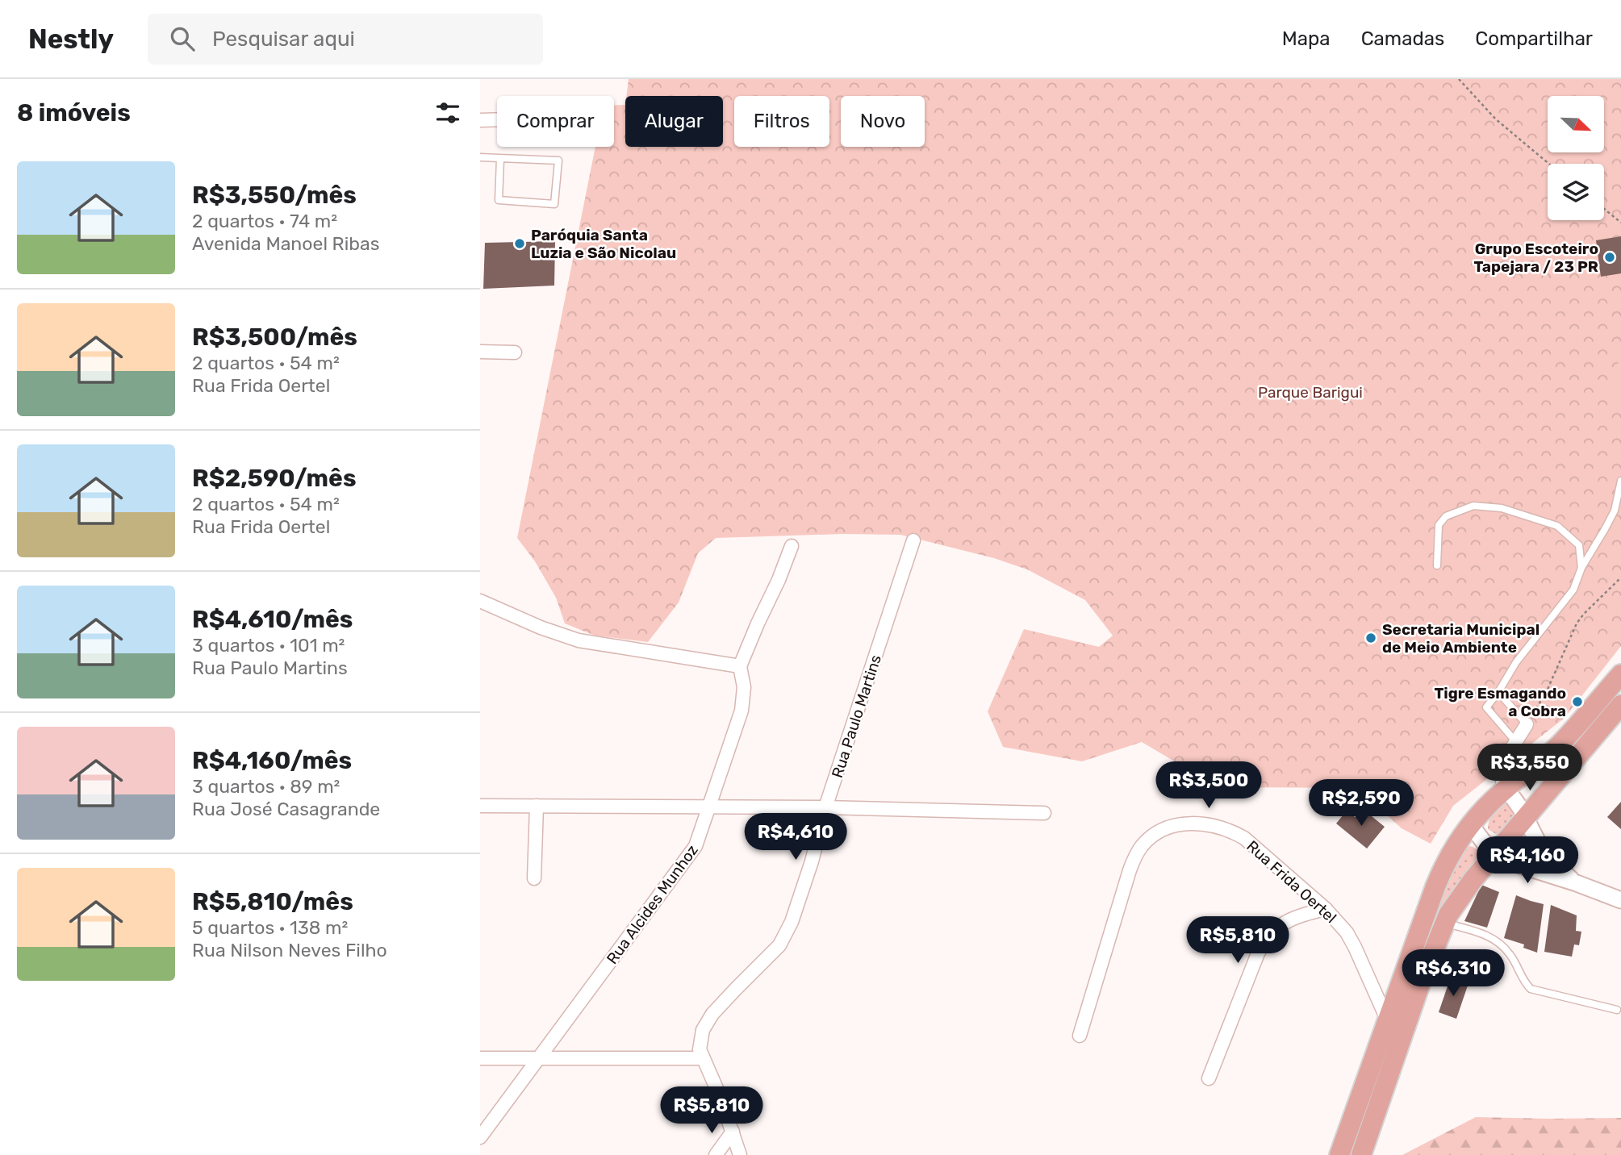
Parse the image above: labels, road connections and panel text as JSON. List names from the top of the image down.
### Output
{
  "streets": {
    "street": ["Rua Paulo Martins", "Rua Frida Oertel", "Rua Alcides Munhoz"]
  },
  "parks": ["Parque Barigui"],
  "places": [
    "Paróquia Santa Luzia e São Nicolau",
    "Grupo Escoteiro Tapejara / 23 PR",
    "Secretaria Municipal de Meio Ambiente",
    "Tigre Esmagando a Cobra"
  ],
  "north": "bottom right",
  "page": {
    "header": "Nestly",
    "search": "Pesquisar aqui",
    "nav": ["Mapa", "Camadas", "Compartilhar"],
    "heading": "8 imóveis",
    "chip": [
      "Comprar",
      "Alugar",
      "Filtros",
      "Novo"
    ],
    "list": [
      {
        "name": "R$3,550/mês",
        "note": "2 quartos · 74 m² · Avenida Manoel Ribas"
      },
      {
        "name": "R$3,500/mês",
        "note": "2 quartos · 54 m² · Rua Frida Oertel"
      },
      {
        "name": "R$2,590/mês",
        "note": "2 quartos · 54 m² · Rua Frida Oertel"
      },
      {
        "name": "R$4,610/mês",
        "note": "3 quartos · 101 m² · Rua Paulo Martins"
      },
      {
        "name": "R$4,160/mês",
        "note": "3 quartos · 89 m² · Rua José Casagrande"
      },
      {
        "name": "R$5,810/mês",
        "note": "5 quartos · 138 m² · Rua Nilson Neves Filho"
      }
    ],
    "price": [
      "R$3,550",
      "R$3,500",
      "R$2,590",
      "R$4,610",
      "R$4,160",
      "R$5,810",
      "R$6,310",
      "R$5,810"
    ]
  }
}
